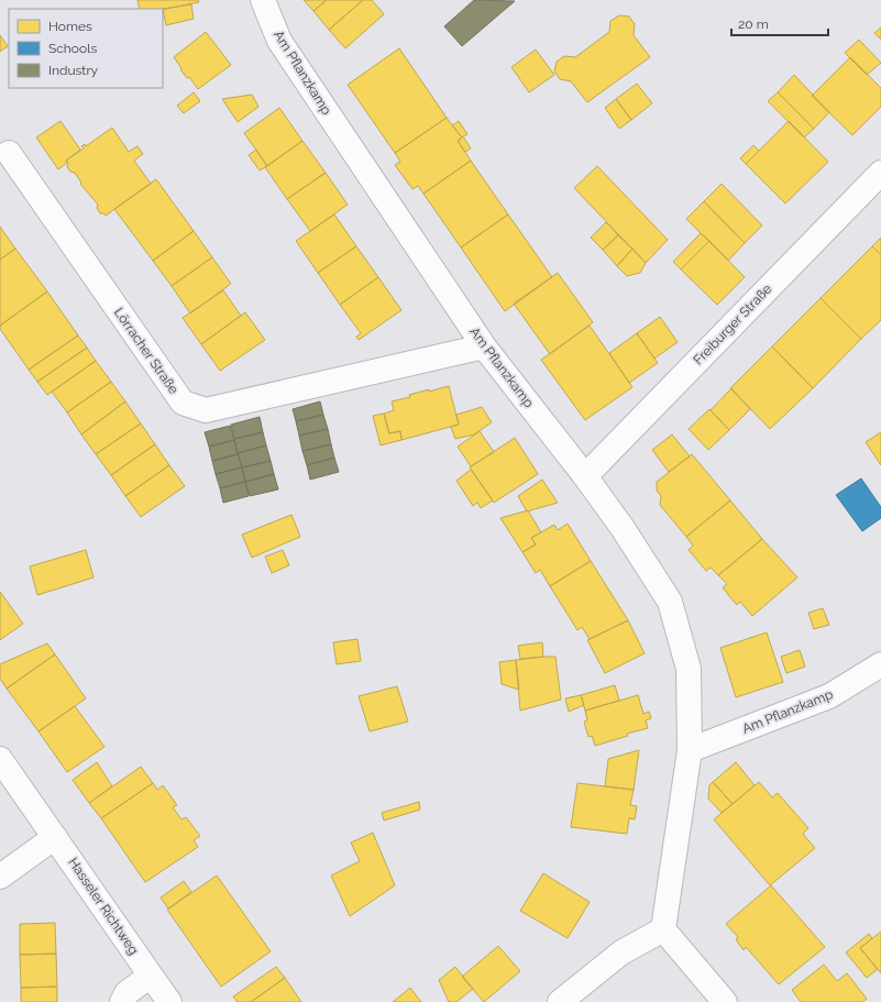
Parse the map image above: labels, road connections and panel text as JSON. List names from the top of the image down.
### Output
{
  "streets": {
    "street": [
      "Am Pflanzkamp",
      "Freiburger Straße",
      "Lörracher Straße",
      "Hasseler Richtweg"
    ]
  },
  "crossings": [
    ["Am Pflanzkamp", "Freiburger Straße"],
    ["Am Pflanzkamp", "Lörracher Straße"]
  ],
  "legend": ["Homes", "Schools", "Industry"],
  "scale_bar": "20 m"
}
